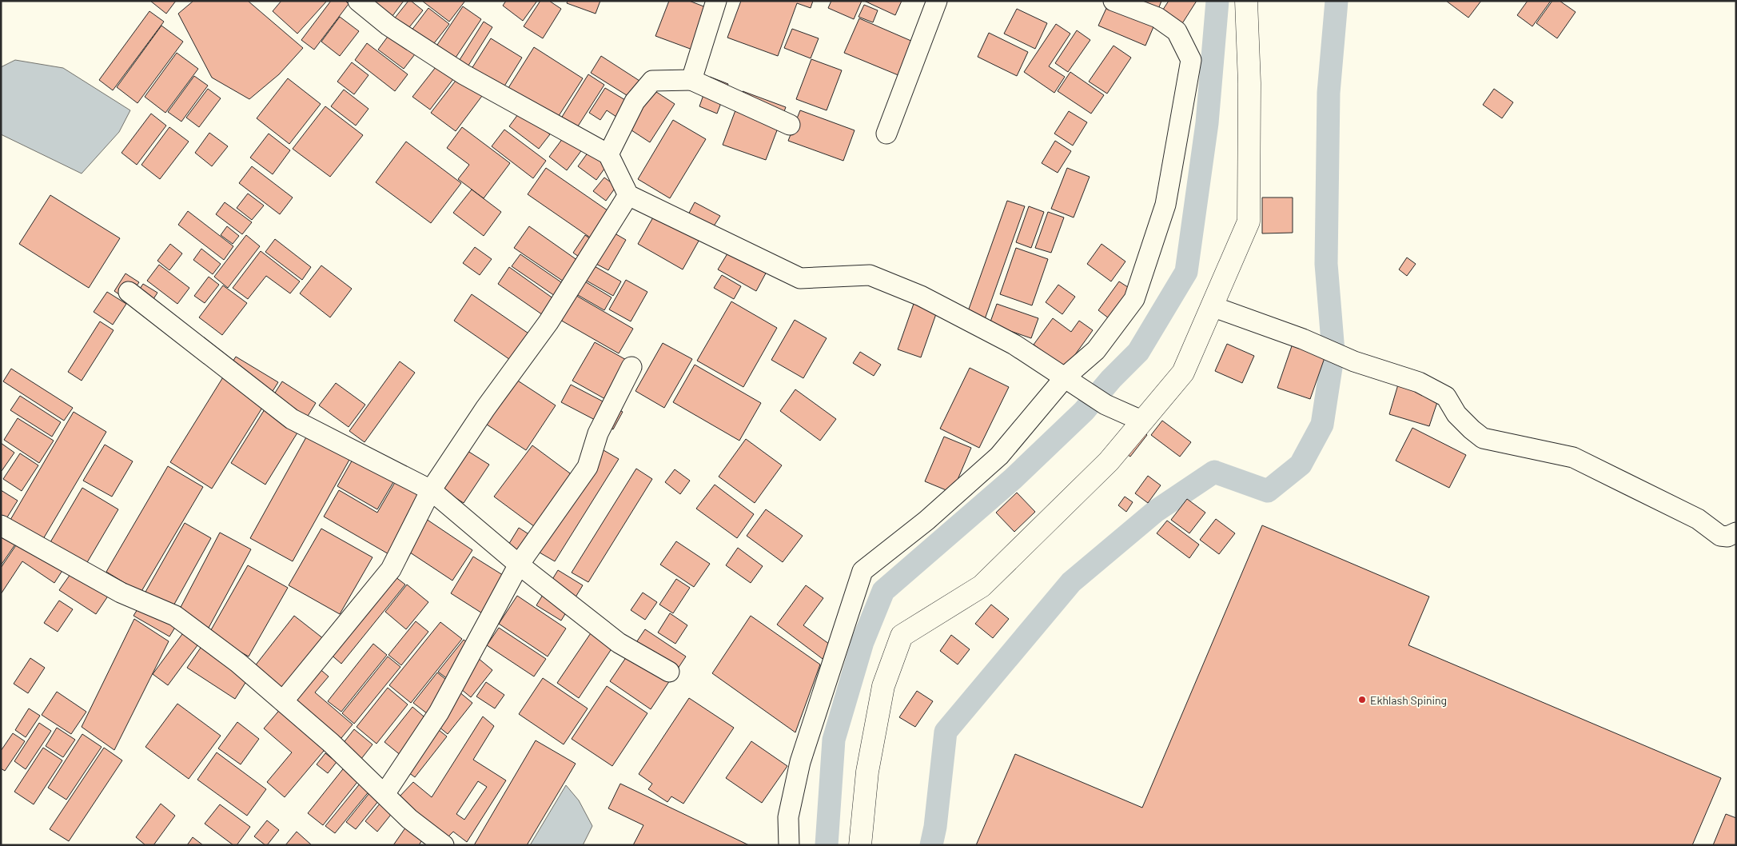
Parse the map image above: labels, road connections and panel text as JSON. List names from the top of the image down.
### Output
{
  "places": ["Ekhlash Spining"]
}
